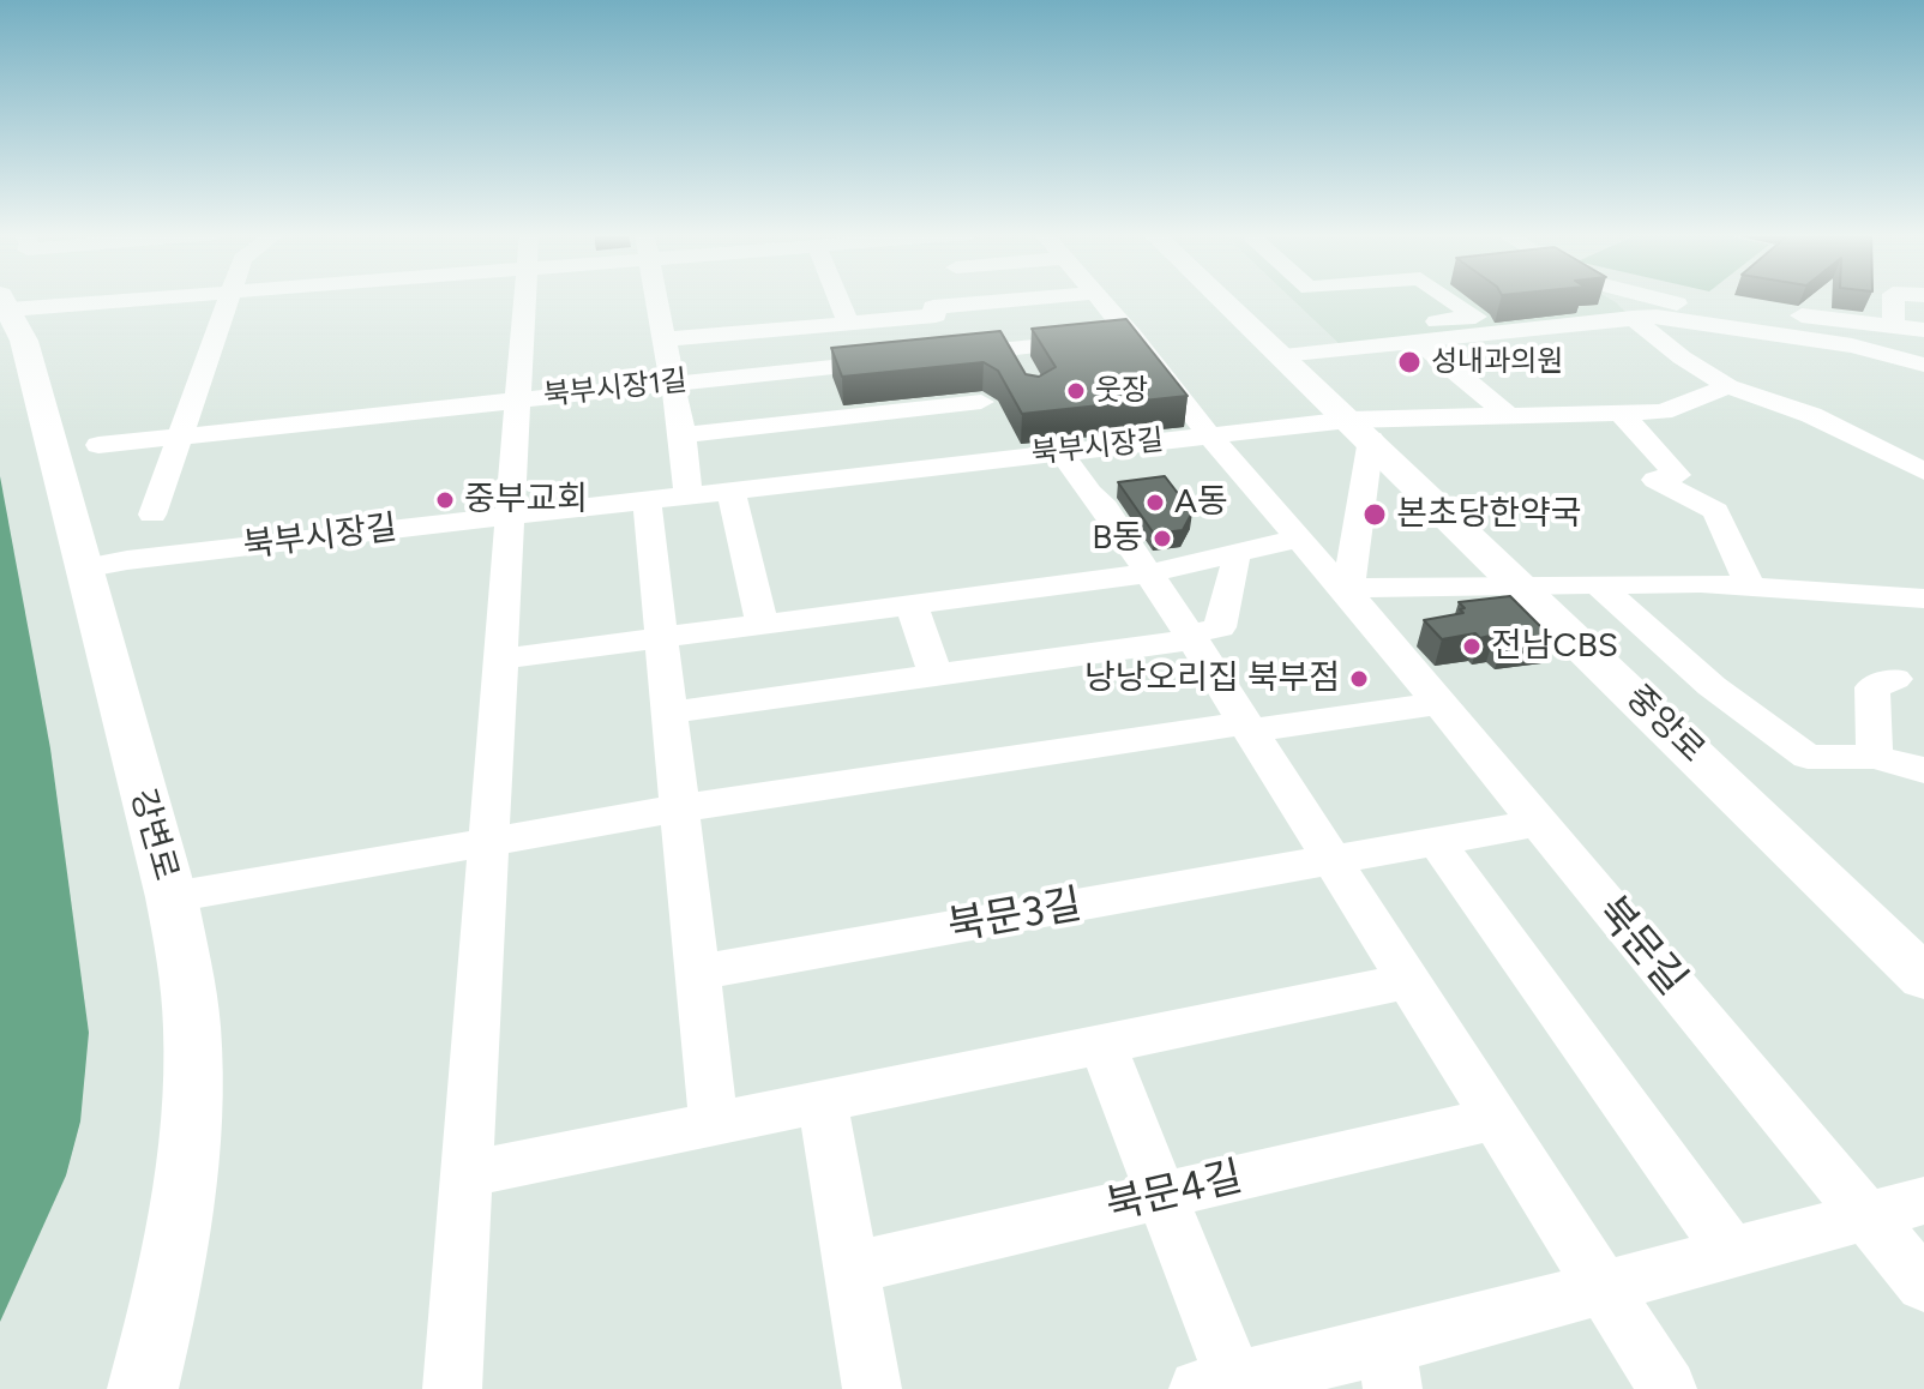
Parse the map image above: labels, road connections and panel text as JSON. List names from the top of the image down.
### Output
{
  "streets": {
    "main road": ["중앙로", "강변로"],
    "street": [
      "북부시장1길",
      "북부시장길",
      "북문3길",
      "북문길",
      "북문4길"
    ]
  },
  "crossings": [
    ["북부시장길", "중앙로"],
    ["북부시장길", "강변로"],
    ["북부시장길", "북문길"],
    ["북문3길", "북문길"]
  ],
  "places": [
    "성내과의원",
    "웃장",
    "중부교회",
    "A동",
    "본초당한약국",
    "B동",
    "전남CBS",
    "낭낭오리집 북부점"
  ]
}
